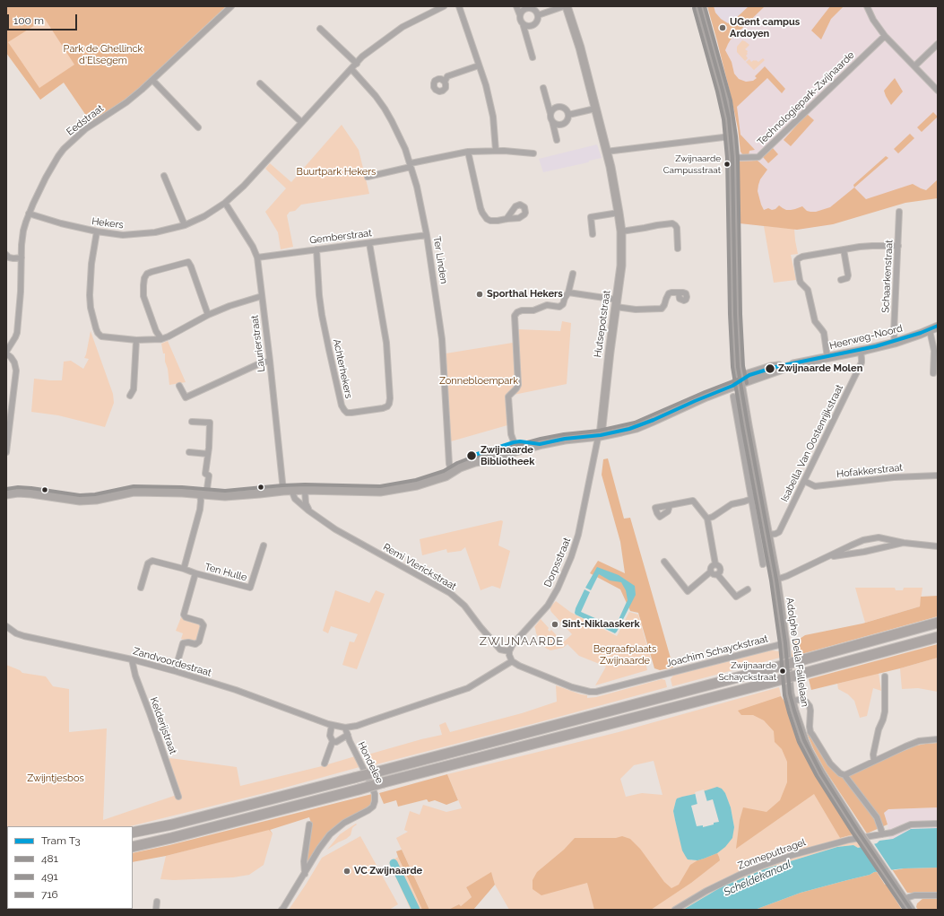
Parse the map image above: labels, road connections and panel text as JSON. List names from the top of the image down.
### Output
{
  "streets": {
    "street": [
      "Technologiepark-Zwijnaarde",
      "Eedstraat",
      "Hekers",
      "Gemberstraat",
      "Ter Linden",
      "Schaarkenstraat",
      "Hutsepotstraat",
      "Heerweg-Noord",
      "Laurierstraat",
      "Achterhekers",
      "Isabella Van Oostenrijkstraat",
      "Hofakkerstraat",
      "Dorpsstraat",
      "Remi Vlerickstraat",
      "Ten Hulle",
      "Joachim Schayckstraat",
      "Adolphe Della Faillelaan",
      "Zandvoordestraat",
      "Kelderijstraat",
      "Hondelee",
      "Zonneputtragel"
    ]
  },
  "crossings": [
    ["Technologiepark-Zwijnaarde", "Adolphe Della Faillelaan"],
    ["Eedstraat", "Hekers"],
    ["Hekers", "Ter Linden"],
    ["Hekers", "Laurierstraat"],
    ["Gemberstraat", "Ter Linden"],
    ["Gemberstraat", "Laurierstraat"],
    ["Gemberstraat", "Achterhekers"],
    ["Ter Linden", "Heerweg-Noord"],
    ["Schaarkenstraat", "Heerweg-Noord"],
    ["Hutsepotstraat", "Heerweg-Noord"],
    ["Hutsepotstraat", "Dorpsstraat"],
    ["Heerweg-Noord", "Laurierstraat"],
    ["Heerweg-Noord", "Isabella Van Oostenrijkstraat"],
    ["Heerweg-Noord", "Dorpsstraat"],
    ["Heerweg-Noord", "Remi Vlerickstraat"],
    ["Heerweg-Noord", "Adolphe Della Faillelaan"],
    ["Isabella Van Oostenrijkstraat", "Hofakkerstraat"],
    ["Isabella Van Oostenrijkstraat", "Adolphe Della Faillelaan"],
    ["Dorpsstraat", "Remi Vlerickstraat"],
    ["Ten Hulle", "Zandvoordestraat"],
    ["Joachim Schayckstraat", "Adolphe Della Faillelaan"],
    ["Joachim Schayckstraat", "Zandvoordestraat"],
    ["Zandvoordestraat", "Kelderijstraat"],
    ["Zandvoordestraat", "Hondelee"]
  ],
  "districts": ["ZWIJNAARDE"],
  "water": ["Scheldekanaal"],
  "parks": [
    "Park de Ghellinck d'Elsegem",
    "Buurtpark Hekers",
    "Zonnebloempark",
    "Begraafplaats Zwijnaarde",
    "Zwijntjesbos"
  ],
  "places": [
    "UGent campus Ardoyen",
    "Zwijnaarde Campusstraat",
    "Sporthal Hekers",
    "Zwijnaarde Molen",
    "Zwijnaarde Bibliotheek",
    "Sint-Niklaaskerk",
    "Zwijnaarde Schayckstraat",
    "VC Zwijnaarde"
  ],
  "lines": [
    "transit line 481",
    "transit line 716",
    "transit line 491",
    "tram line T3"
  ],
  "legend": [
    "Tram T3",
    "481",
    "491",
    "716"
  ],
  "scale_bar": "100 m"
}
